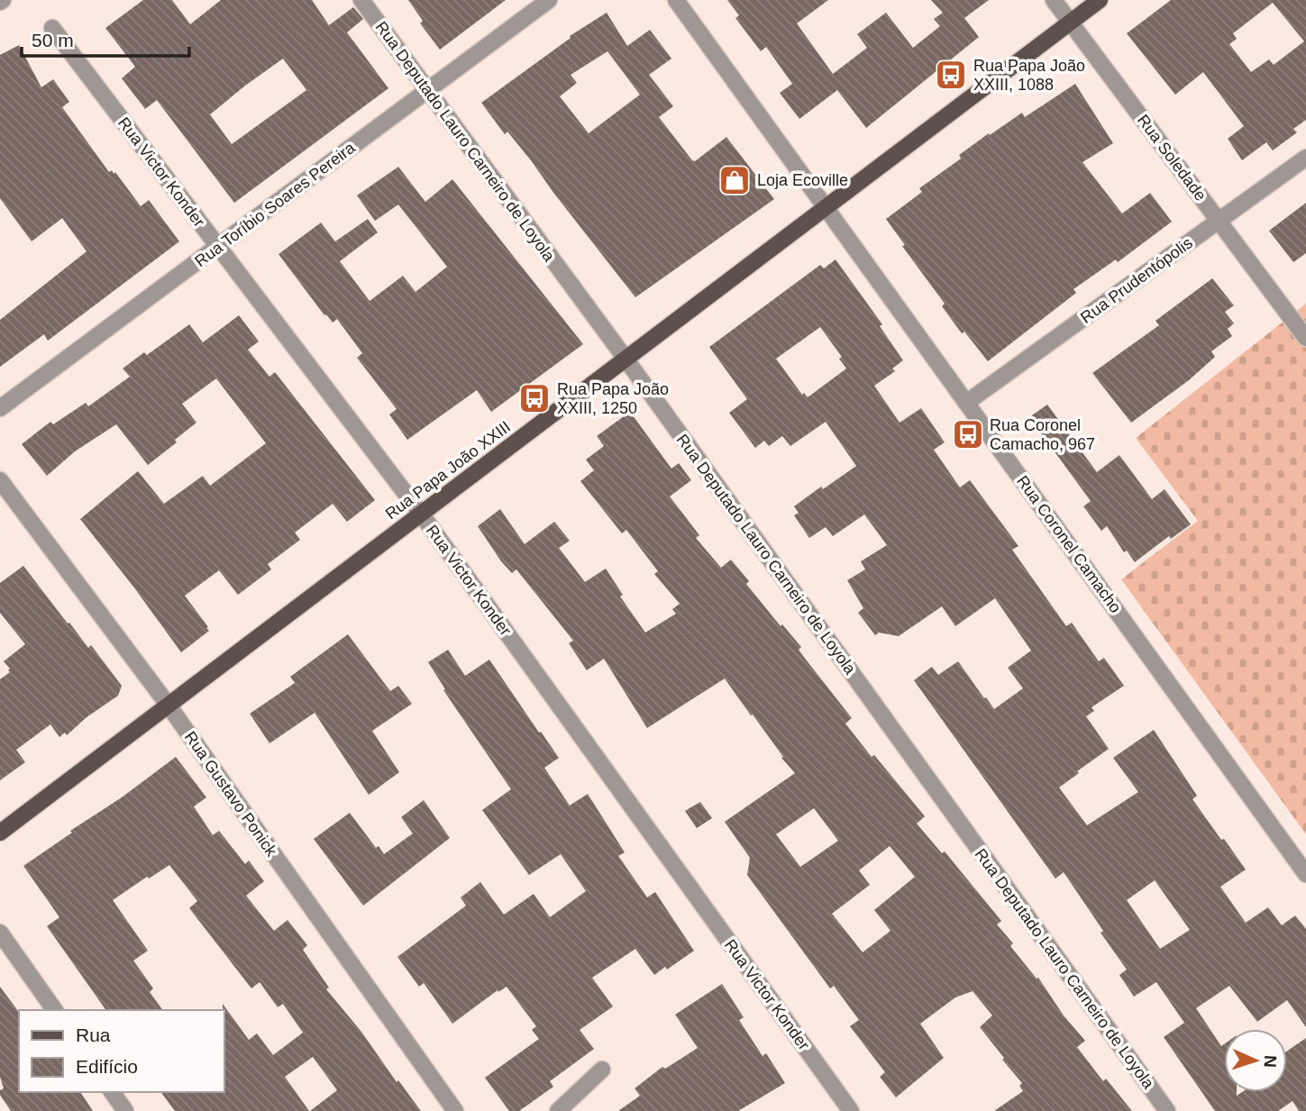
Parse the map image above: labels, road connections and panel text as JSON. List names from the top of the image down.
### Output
{
  "streets": {
    "main road": ["Rua Papa João XXIII"],
    "street": [
      "Rua Deputado Lauro Carneiro de Loyola",
      "Rua Soledade",
      "Rua Victor Konder",
      "Rua Toríbio Soares Pereira",
      "Rua Prudentópolis",
      "Rua Coronel Camacho",
      "Rua Gustavo Ponick"
    ]
  },
  "crossings": [
    ["Rua Deputado Lauro Carneiro de Loyola", "Rua Toríbio Soares Pereira"],
    ["Rua Deputado Lauro Carneiro de Loyola", "Rua Papa João XXIII"],
    ["Rua Soledade", "Rua Prudentópolis"],
    ["Rua Soledade", "Rua Papa João XXIII"],
    ["Rua Victor Konder", "Rua Toríbio Soares Pereira"],
    ["Rua Victor Konder", "Rua Papa João XXIII"],
    ["Rua Prudentópolis", "Rua Coronel Camacho"],
    ["Rua Papa João XXIII", "Rua Coronel Camacho"],
    ["Rua Papa João XXIII", "Rua Gustavo Ponick"]
  ],
  "places": {
    "bus stop": ["Rua Papa João XXIII, 1088", "Rua Papa João XXIII, 1250", "Rua Coronel Camacho, 967"],
    "shop": ["Loja Ecoville"]
  },
  "legend": ["Rua", "Edifício"],
  "scale_bar": "50 m",
  "north": "right"
}
